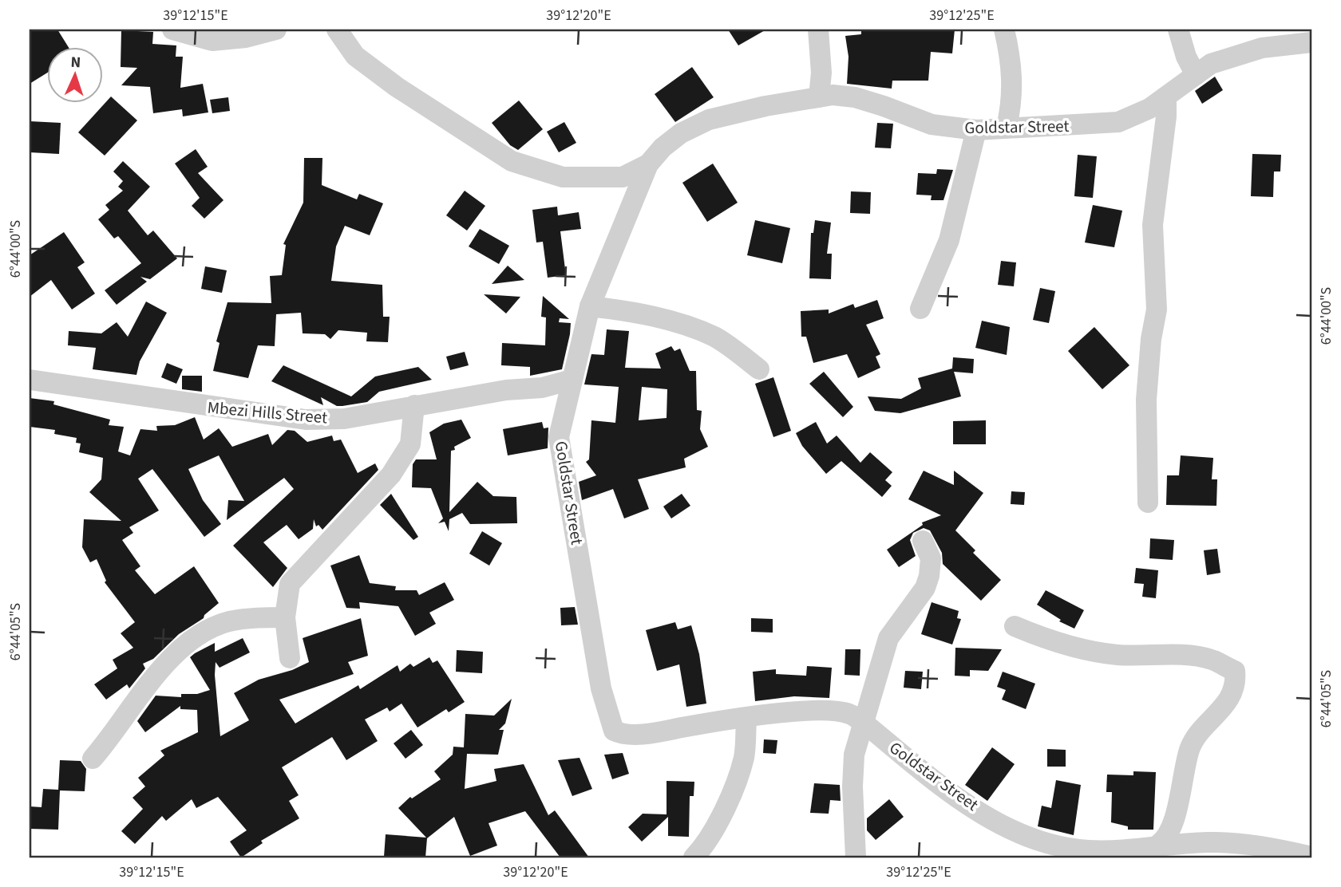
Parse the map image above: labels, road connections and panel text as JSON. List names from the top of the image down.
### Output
{
  "streets": {
    "street": ["Goldstar Street", "Mbezi Hills Street"]
  },
  "crossings": [
    ["Goldstar Street", "Mbezi Hills Street"]
  ],
  "north": "top",
  "coordinates": [
    "39°12'15\"E",
    "39°12'20\"E",
    "39°12'25\"E",
    "6°44'00\"S",
    "6°44'05\"S"
  ]
}
